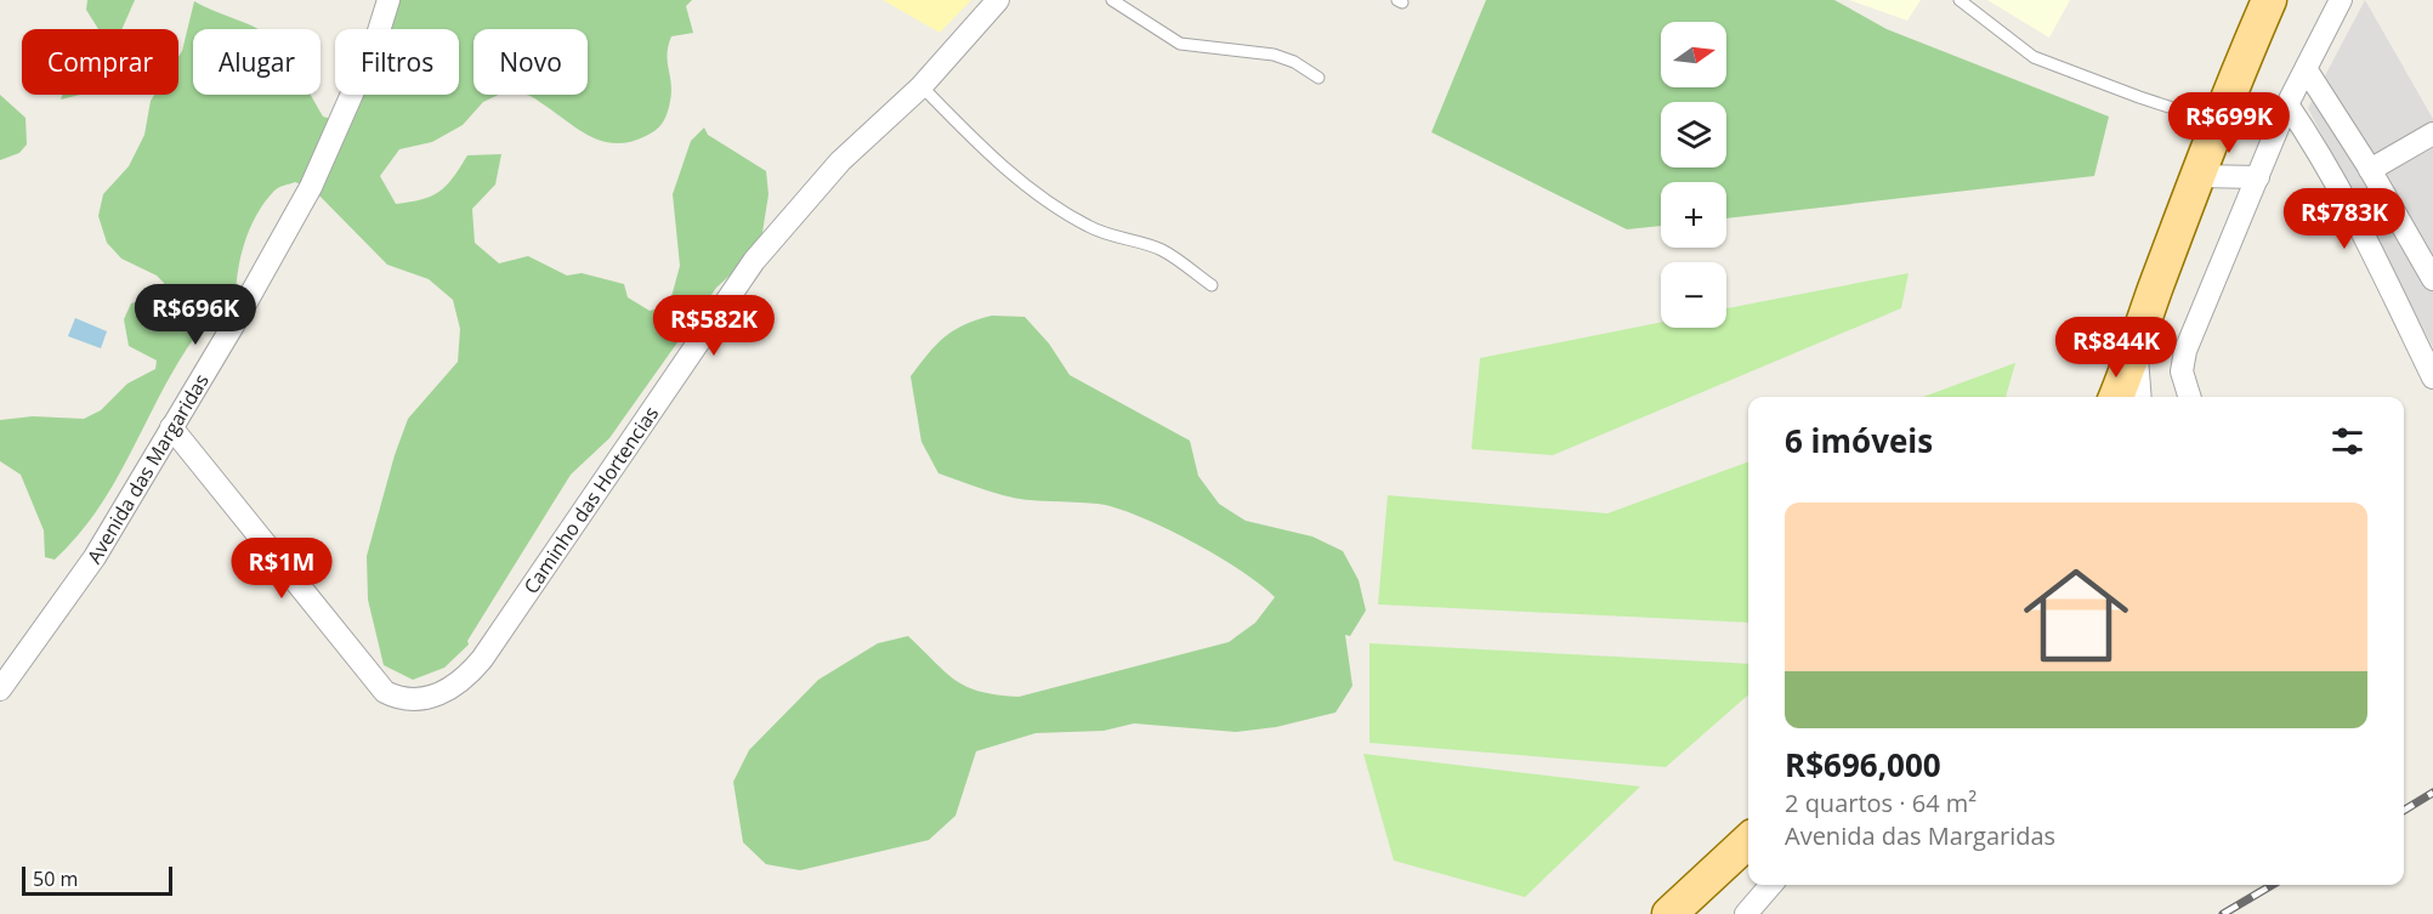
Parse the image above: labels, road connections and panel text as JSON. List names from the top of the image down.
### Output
{
  "streets": {
    "street": ["Avenida das Margaridas", "Caminho das Hortencias"]
  },
  "crossings": [
    ["Avenida das Margaridas", "Caminho das Hortencias"]
  ],
  "scale_bar": "50 m",
  "north": "right",
  "page": {
    "map_buttons": ["+", "−"],
    "chip": [
      "Comprar",
      "Alugar",
      "Filtros",
      "Novo"
    ],
    "price": [
      "R$699K",
      "R$783K",
      "R$696K",
      "R$582K",
      "R$844K",
      "R$1M"
    ],
    "heading": "6 imóveis",
    "list": [
      {
        "name": "R$696,000",
        "note": "2 quartos · 64 m² · Avenida das Margaridas"
      }
    ],
    "scale": "50 m"
  }
}
